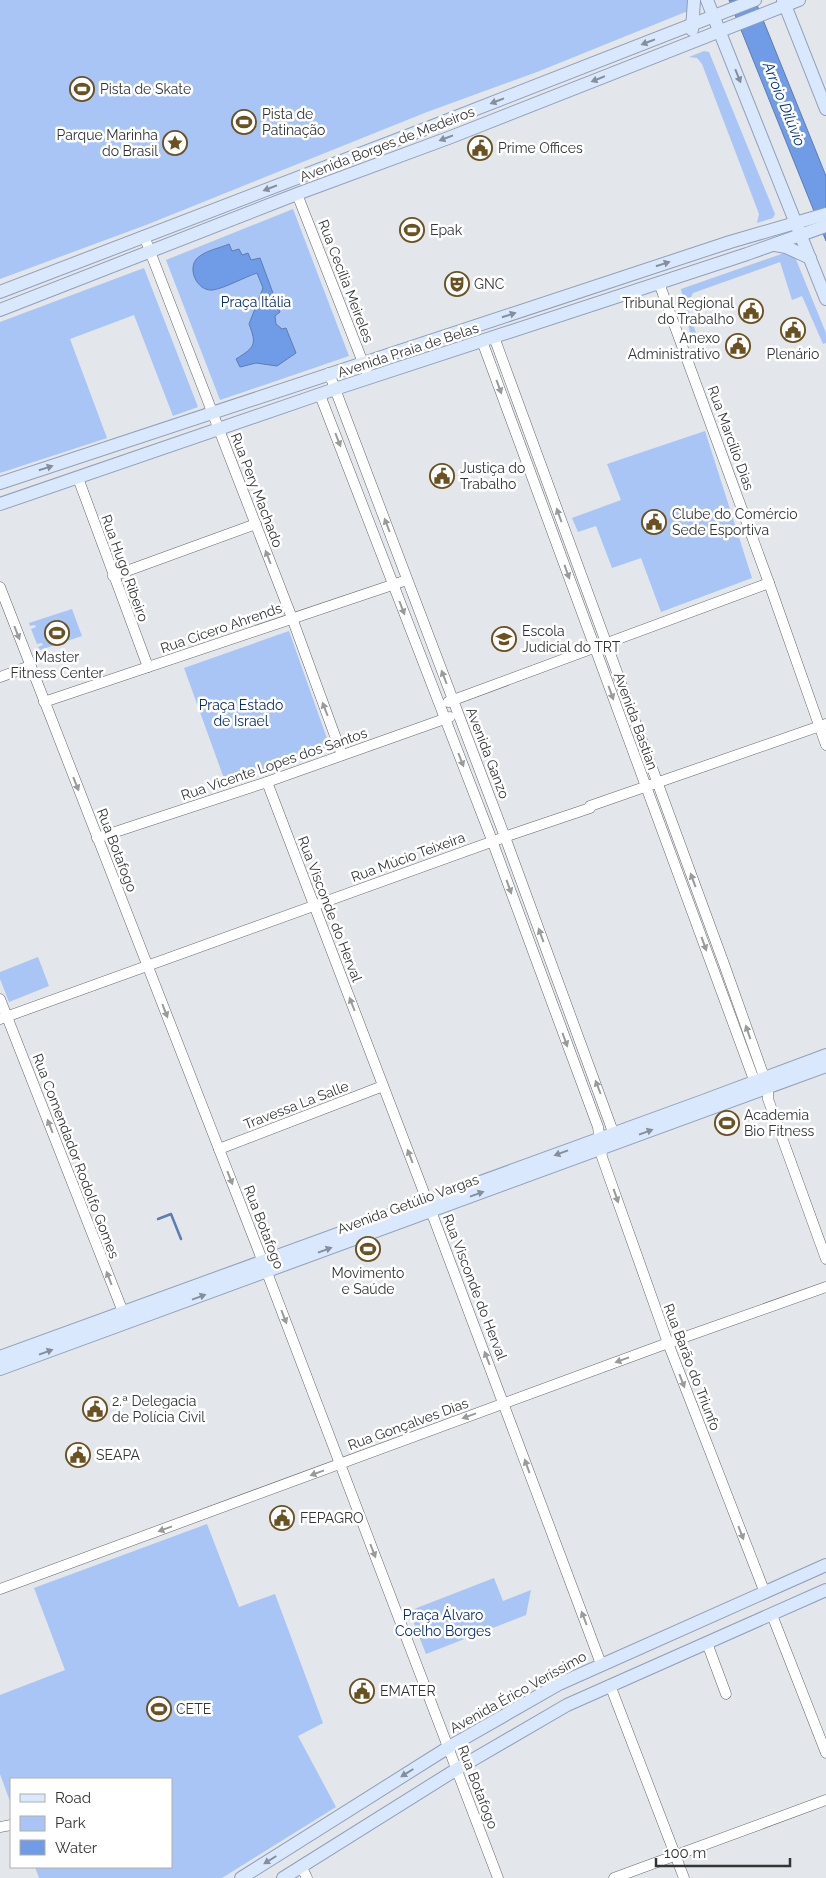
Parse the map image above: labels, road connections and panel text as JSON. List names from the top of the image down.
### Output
{
  "streets": {
    "main road": [
      "Avenida Borges de Medeiros",
      "Avenida Praia de Belas",
      "Avenida Getúlio Vargas",
      "Avenida Érico Veríssimo"
    ],
    "street": [
      "Rua Cecília Meireles",
      "Rua Marcílio Dias",
      "Rua Pery Machado",
      "Rua Hugo Ribeiro",
      "Rua Cícero Ahrends",
      "Avenida Bastian",
      "Avenida Ganzo",
      "Rua Vicente Lopes dos Santos",
      "Rua Botafogo",
      "Rua Múcio Teixeira",
      "Rua Visconde do Herval",
      "Travessa La Salle",
      "Rua Comendador Rodolfo Gomes",
      "Rua Barão do Triunfo",
      "Rua Gonçalves Dias"
    ]
  },
  "crossings": [
    ["Avenida Borges de Medeiros", "Rua Cecília Meireles"],
    ["Avenida Borges de Medeiros", "Rua Pery Machado"],
    ["Rua Cecília Meireles", "Avenida Praia de Belas"],
    ["Avenida Praia de Belas", "Rua Marcílio Dias"],
    ["Avenida Praia de Belas", "Rua Pery Machado"],
    ["Avenida Praia de Belas", "Rua Hugo Ribeiro"],
    ["Avenida Praia de Belas", "Avenida Bastian"],
    ["Avenida Praia de Belas", "Avenida Ganzo"],
    ["Rua Marcílio Dias", "Rua Múcio Teixeira"],
    ["Rua Pery Machado", "Rua Cícero Ahrends"],
    ["Rua Pery Machado", "Rua Vicente Lopes dos Santos"],
    ["Rua Hugo Ribeiro", "Rua Cícero Ahrends"],
    ["Rua Cícero Ahrends", "Avenida Ganzo"],
    ["Rua Cícero Ahrends", "Rua Botafogo"],
    ["Avenida Bastian", "Rua Múcio Teixeira"],
    ["Avenida Bastian", "Avenida Getúlio Vargas"],
    ["Avenida Ganzo", "Rua Vicente Lopes dos Santos"],
    ["Avenida Ganzo", "Rua Múcio Teixeira"],
    ["Avenida Ganzo", "Avenida Getúlio Vargas"],
    ["Avenida Ganzo", "Rua Barão do Triunfo"],
    ["Rua Vicente Lopes dos Santos", "Rua Botafogo"],
    ["Rua Vicente Lopes dos Santos", "Rua Visconde do Herval"],
    ["Rua Botafogo", "Rua Múcio Teixeira"],
    ["Rua Botafogo", "Travessa La Salle"],
    ["Rua Botafogo", "Avenida Getúlio Vargas"],
    ["Rua Botafogo", "Rua Gonçalves Dias"],
    ["Rua Botafogo", "Avenida Érico Veríssimo"],
    ["Rua Múcio Teixeira", "Rua Visconde do Herval"],
    ["Rua Múcio Teixeira", "Rua Comendador Rodolfo Gomes"],
    ["Rua Visconde do Herval", "Travessa La Salle"],
    ["Rua Visconde do Herval", "Avenida Getúlio Vargas"],
    ["Rua Visconde do Herval", "Rua Gonçalves Dias"],
    ["Rua Visconde do Herval", "Avenida Érico Veríssimo"],
    ["Rua Comendador Rodolfo Gomes", "Avenida Getúlio Vargas"],
    ["Avenida Getúlio Vargas", "Rua Barão do Triunfo"],
    ["Rua Barão do Triunfo", "Rua Gonçalves Dias"],
    ["Rua Barão do Triunfo", "Avenida Érico Veríssimo"]
  ],
  "one_way": [
    "Avenida Borges de Medeiros",
    "Rua Pery Machado",
    "Rua Botafogo",
    "Rua Visconde do Herval",
    "Rua Comendador Rodolfo Gomes",
    "Rua Barão do Triunfo",
    "Rua Gonçalves Dias"
  ],
  "water": ["Arroio Dilúvio"],
  "parks": ["Praça Itália", "Praça Estado de Israel", "Praça Álvaro Coelho Borges"],
  "places": {
    "sports": [
      "Pista de Skate",
      "Pista de Patinação",
      "Epak",
      "Master Fitness Center",
      "Academia Bio Fitness",
      "Movimento e Saúde",
      "CETE"
    ],
    "place": ["Parque Marinha do Brasil"],
    "public building": [
      "Prime Offices",
      "Tribunal Regional do Trabalho",
      "Plenário",
      "Anexo Administrativo",
      "Justiça do Trabalho",
      "Clube do Comércio Sede Esportiva",
      "2.ª Delegacia de Polícia Civil",
      "SEAPA",
      "FEPAGRO",
      "EMATER"
    ],
    "theatre": ["GNC"],
    "school or university": ["Escola Judicial do TRT"]
  },
  "legend": ["Road", "Park", "Water"],
  "scale_bar": "100 m"
}
